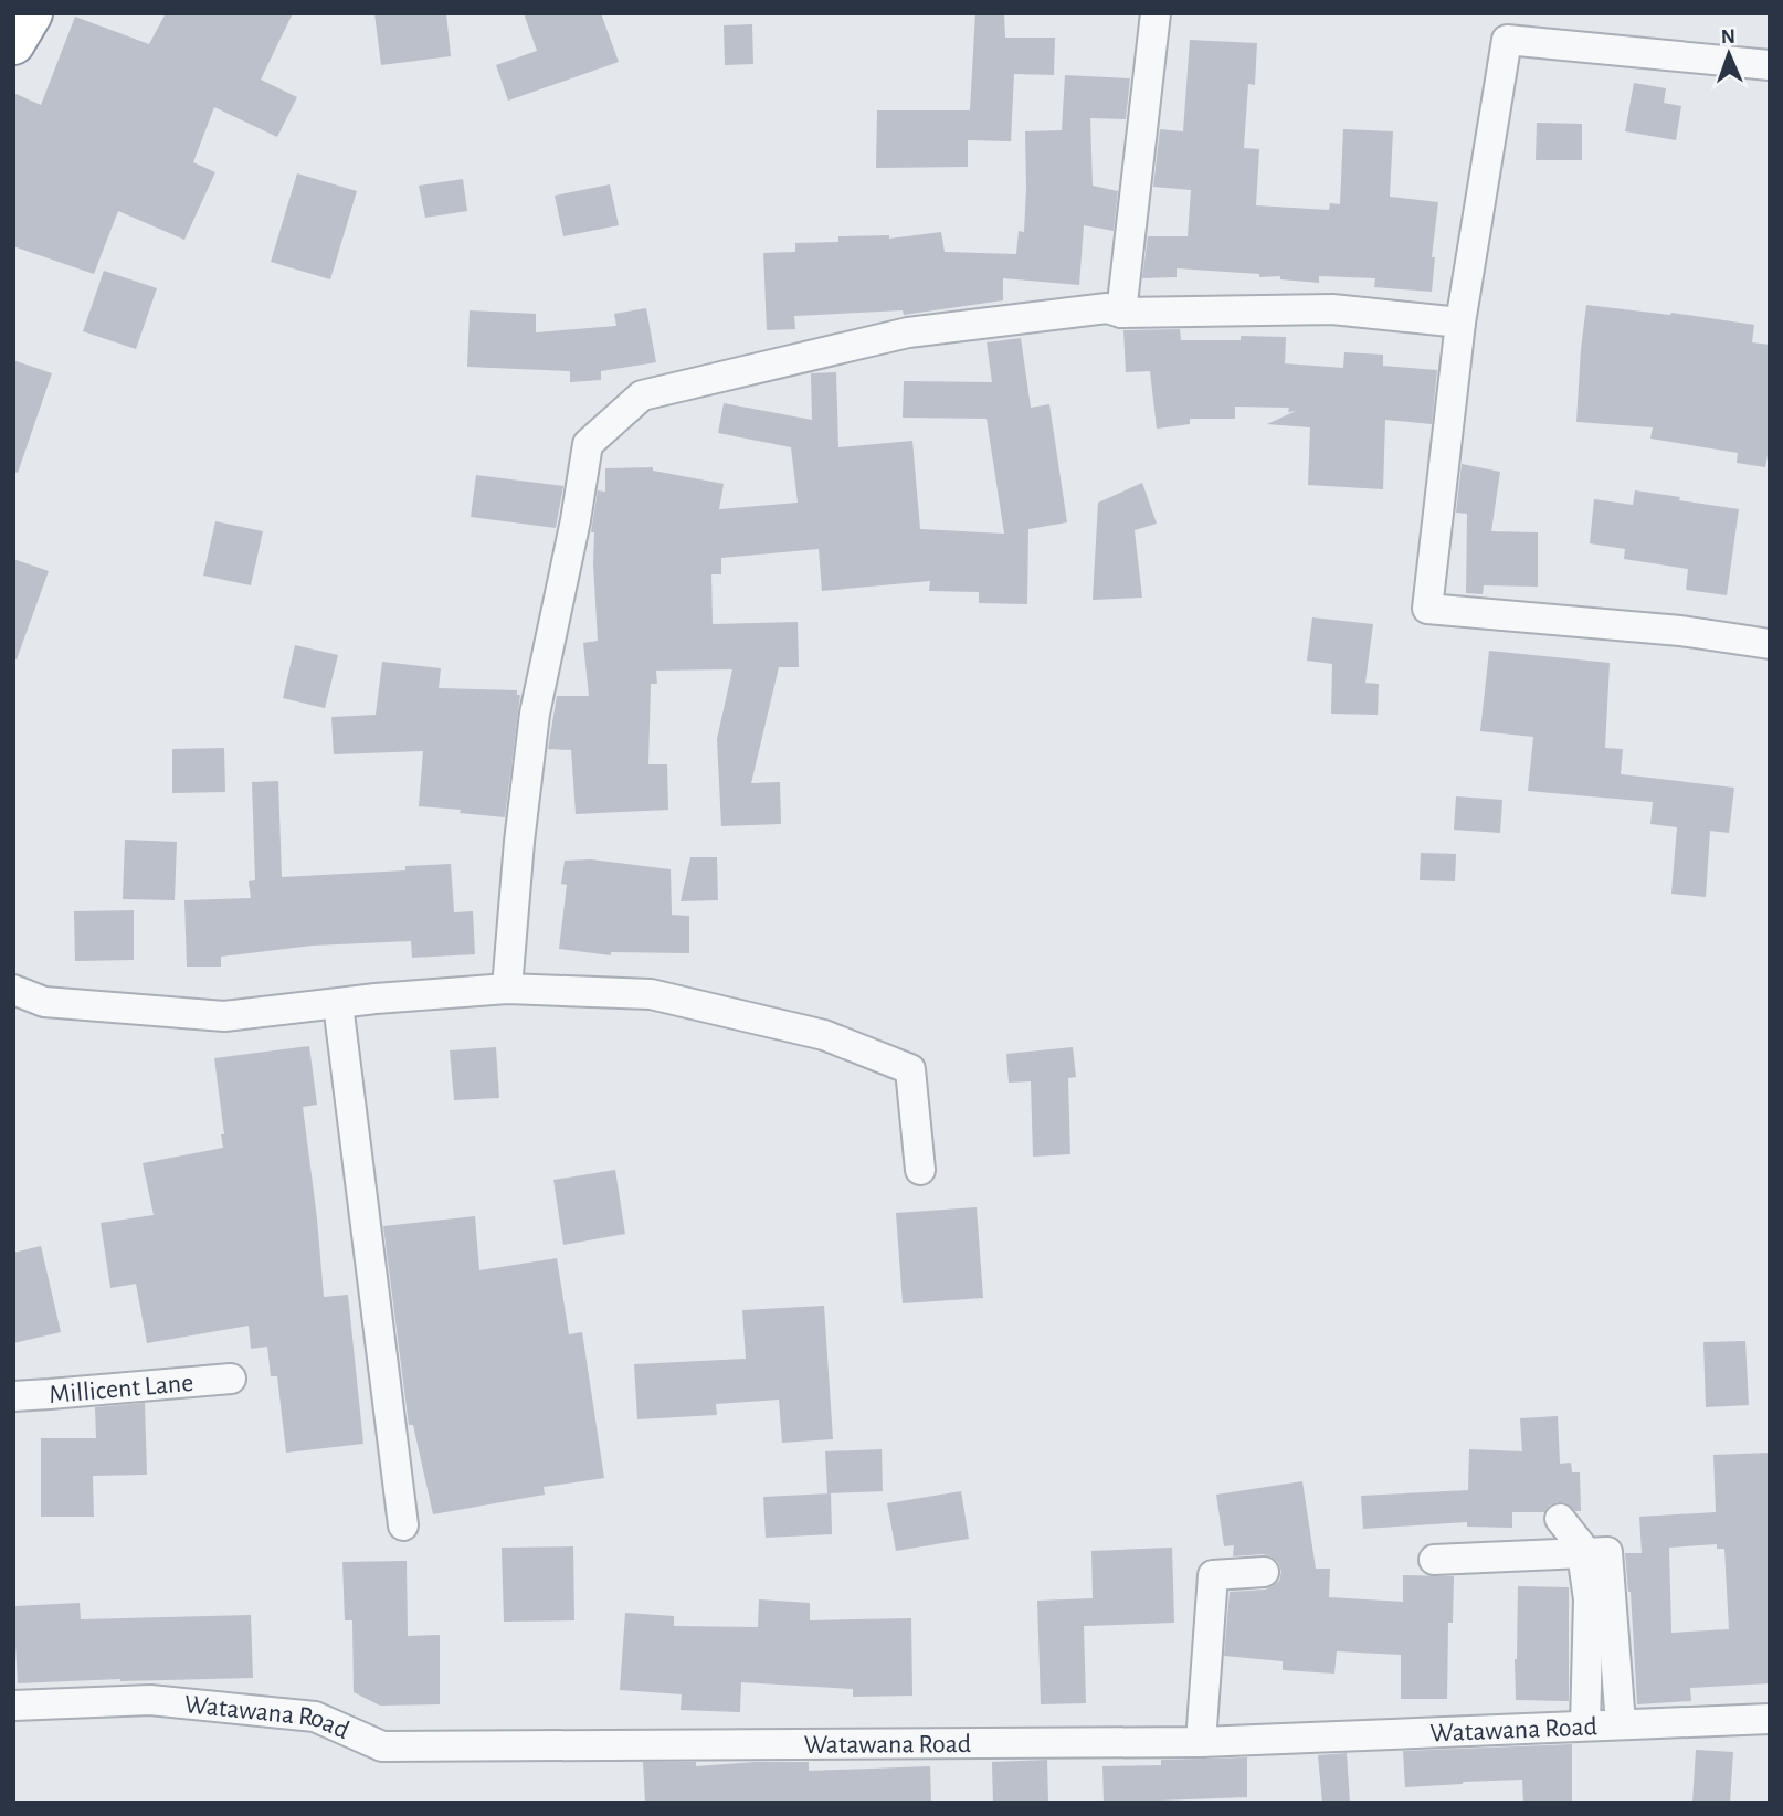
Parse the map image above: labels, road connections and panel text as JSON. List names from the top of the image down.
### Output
{
  "streets": {
    "street": ["Millicent Lane", "Watawana Road"]
  },
  "north": "top"
}
